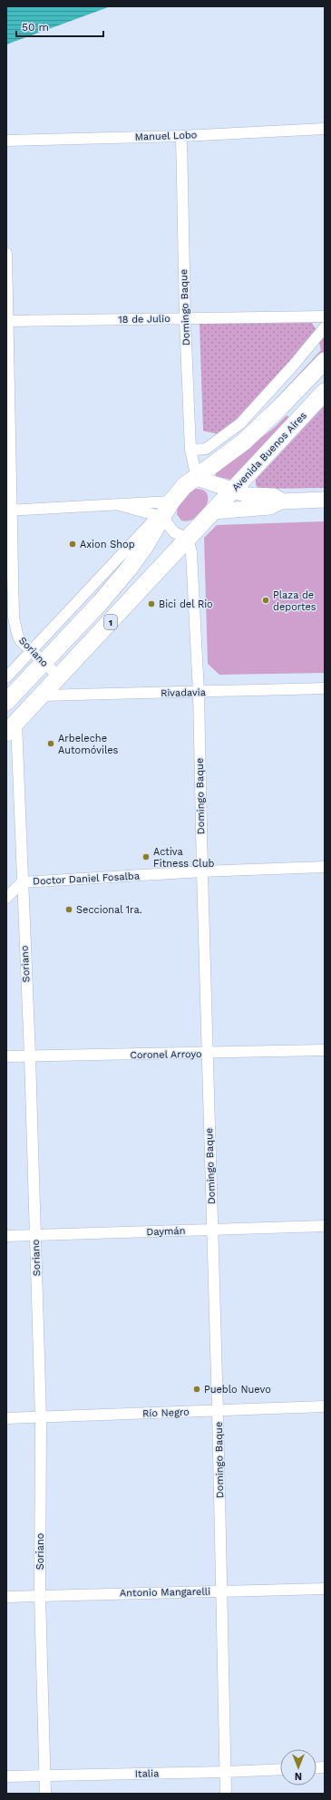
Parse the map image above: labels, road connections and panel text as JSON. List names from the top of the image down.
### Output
{
  "streets": {
    "main road": ["Avenida Buenos Aires", "1"],
    "street": [
      "Manuel Lobo",
      "Domingo Baque",
      "18 de Julio",
      "Soriano",
      "Rivadavia",
      "Doctor Daniel Fosalba",
      "Coronel Arroyo",
      "Daymán",
      "Río Negro",
      "Antonio Mangarelli",
      "Italia"
    ]
  },
  "crossings": [
    ["Manuel Lobo", "Domingo Baque"],
    ["Domingo Baque", "18 de Julio"],
    ["Domingo Baque", "1"],
    ["Domingo Baque", "Rivadavia"],
    ["Domingo Baque", "Doctor Daniel Fosalba"],
    ["Domingo Baque", "Coronel Arroyo"],
    ["Domingo Baque", "Daymán"],
    ["Domingo Baque", "Río Negro"],
    ["Domingo Baque", "Antonio Mangarelli"],
    ["Domingo Baque", "Italia"],
    ["18 de Julio", "Soriano"],
    ["Avenida Buenos Aires", "1"],
    ["1", "Soriano"],
    ["1", "Rivadavia"],
    ["Soriano", "Doctor Daniel Fosalba"],
    ["Soriano", "Coronel Arroyo"],
    ["Soriano", "Daymán"],
    ["Soriano", "Río Negro"],
    ["Soriano", "Antonio Mangarelli"],
    ["Soriano", "Italia"]
  ],
  "places": [
    "Axion Shop",
    "Plaza de deportes",
    "Bici del Rio",
    "Arbeleche Automóviles",
    "Activa Fitness Club",
    "Seccional 1ra.",
    "Pueblo Nuevo"
  ],
  "scale_bar": "50 m",
  "north": "bottom"
}
